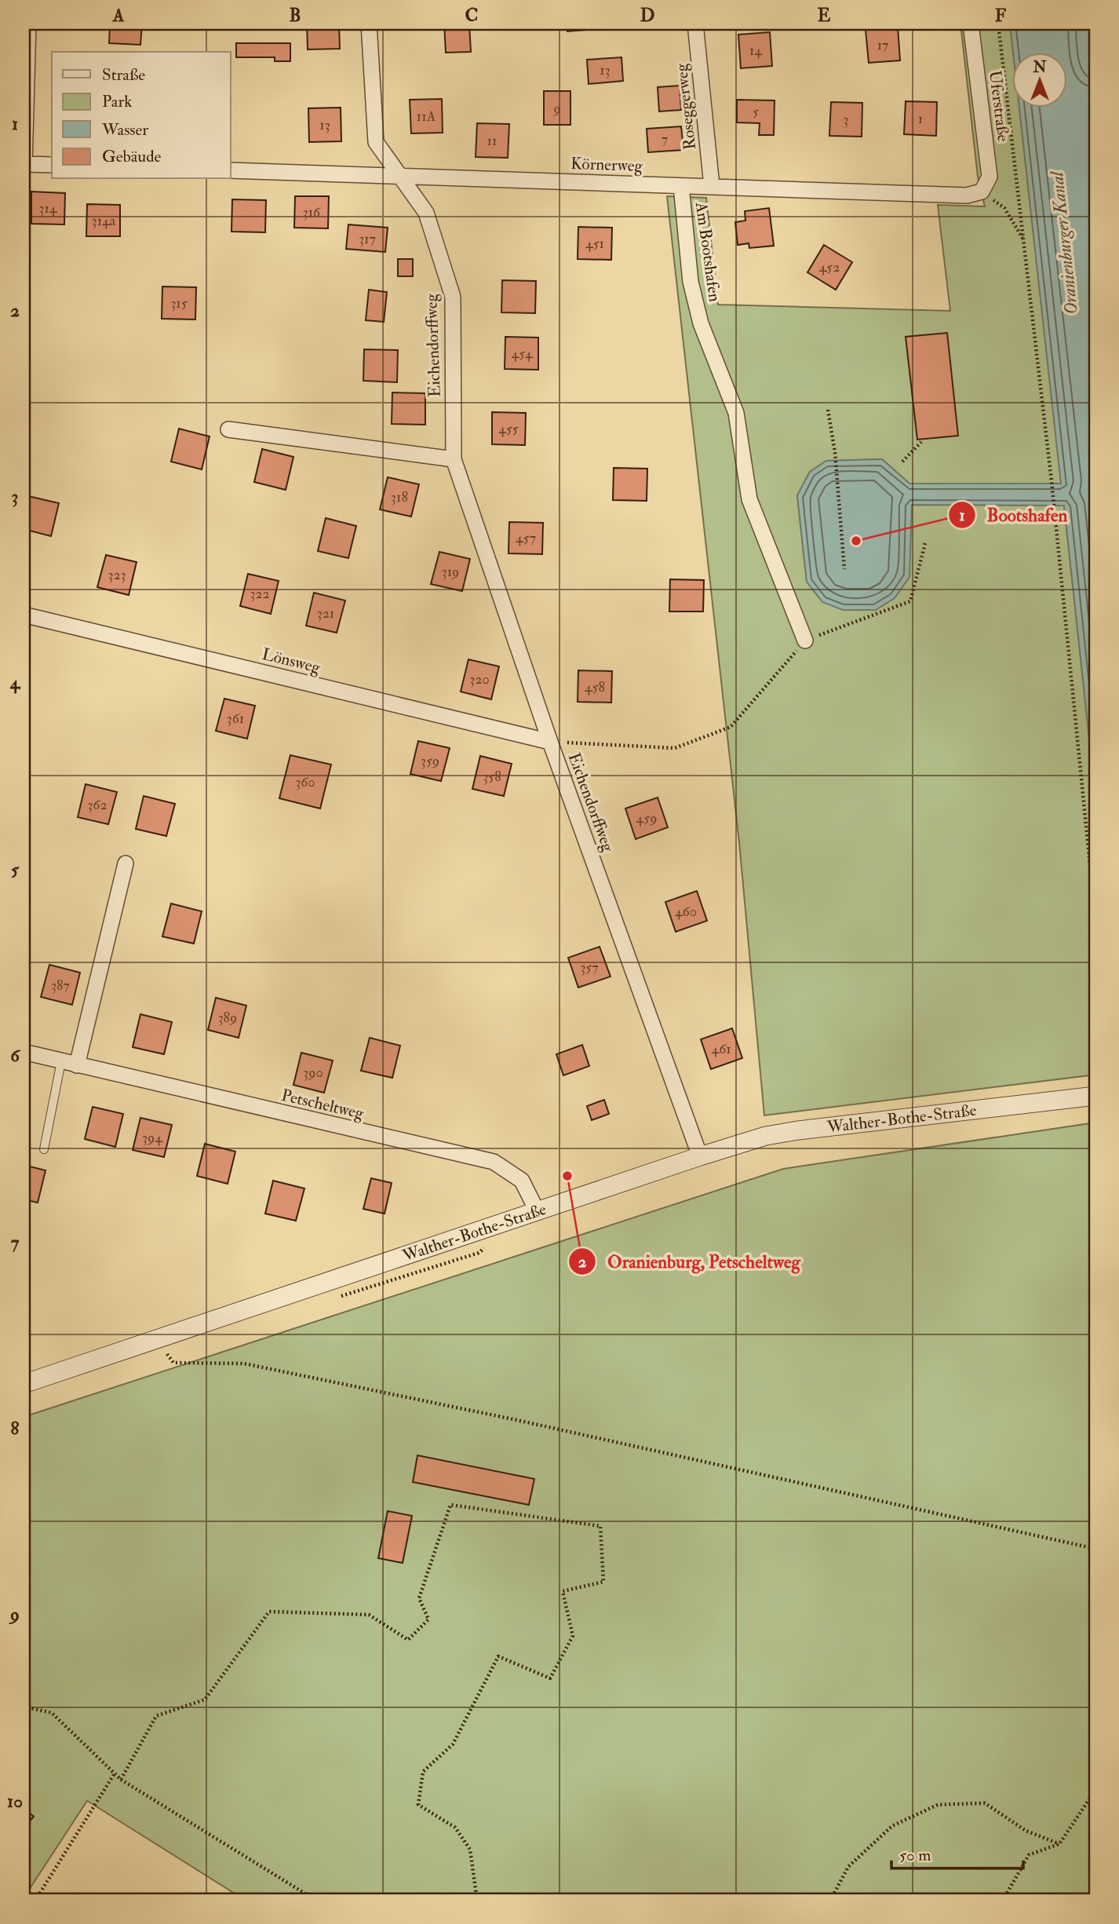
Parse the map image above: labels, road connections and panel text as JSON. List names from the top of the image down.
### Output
{
  "streets": {
    "street": [
      "Uferstraße",
      "Roseggerweg",
      "Körnerweg",
      "Am Bootshafen",
      "Eichendorffweg",
      "Lönsweg",
      "Petscheltweg",
      "Walther-Bothe-Straße"
    ]
  },
  "crossings": [
    ["Uferstraße", "Körnerweg"],
    ["Roseggerweg", "Körnerweg"],
    ["Körnerweg", "Am Bootshafen"],
    ["Körnerweg", "Eichendorffweg"],
    ["Eichendorffweg", "Lönsweg"],
    ["Eichendorffweg", "Walther-Bothe-Straße"],
    ["Petscheltweg", "Walther-Bothe-Straße"]
  ],
  "water": ["Oranienburger Kanal"],
  "places": ["Bootshafen", "Oranienburg, Petscheltweg"],
  "house_numbers": [
    "17",
    "14",
    "13",
    "9",
    "5",
    "11A",
    "1",
    "3",
    "13",
    "7",
    "11",
    "314",
    "316",
    "314a",
    "317",
    "451",
    "452",
    "315",
    "454",
    "455",
    "318",
    "457",
    "319",
    "323",
    "322",
    "321",
    "320",
    "458",
    "361",
    "359",
    "358",
    "360",
    "362",
    "459",
    "460",
    "357",
    "387",
    "389",
    "461",
    "390",
    "394"
  ],
  "legend": [
    "Straße",
    "Park",
    "Wasser",
    "Gebäude"
  ],
  "scale_bar": "50 m",
  "north": "top",
  "grid": {
    "columns": [
      "A",
      "B",
      "C",
      "D",
      "E",
      "F"
    ],
    "rows": [
      "1",
      "2",
      "3",
      "4",
      "5",
      "6",
      "7",
      "8",
      "9",
      "10"
    ]
  }
}
